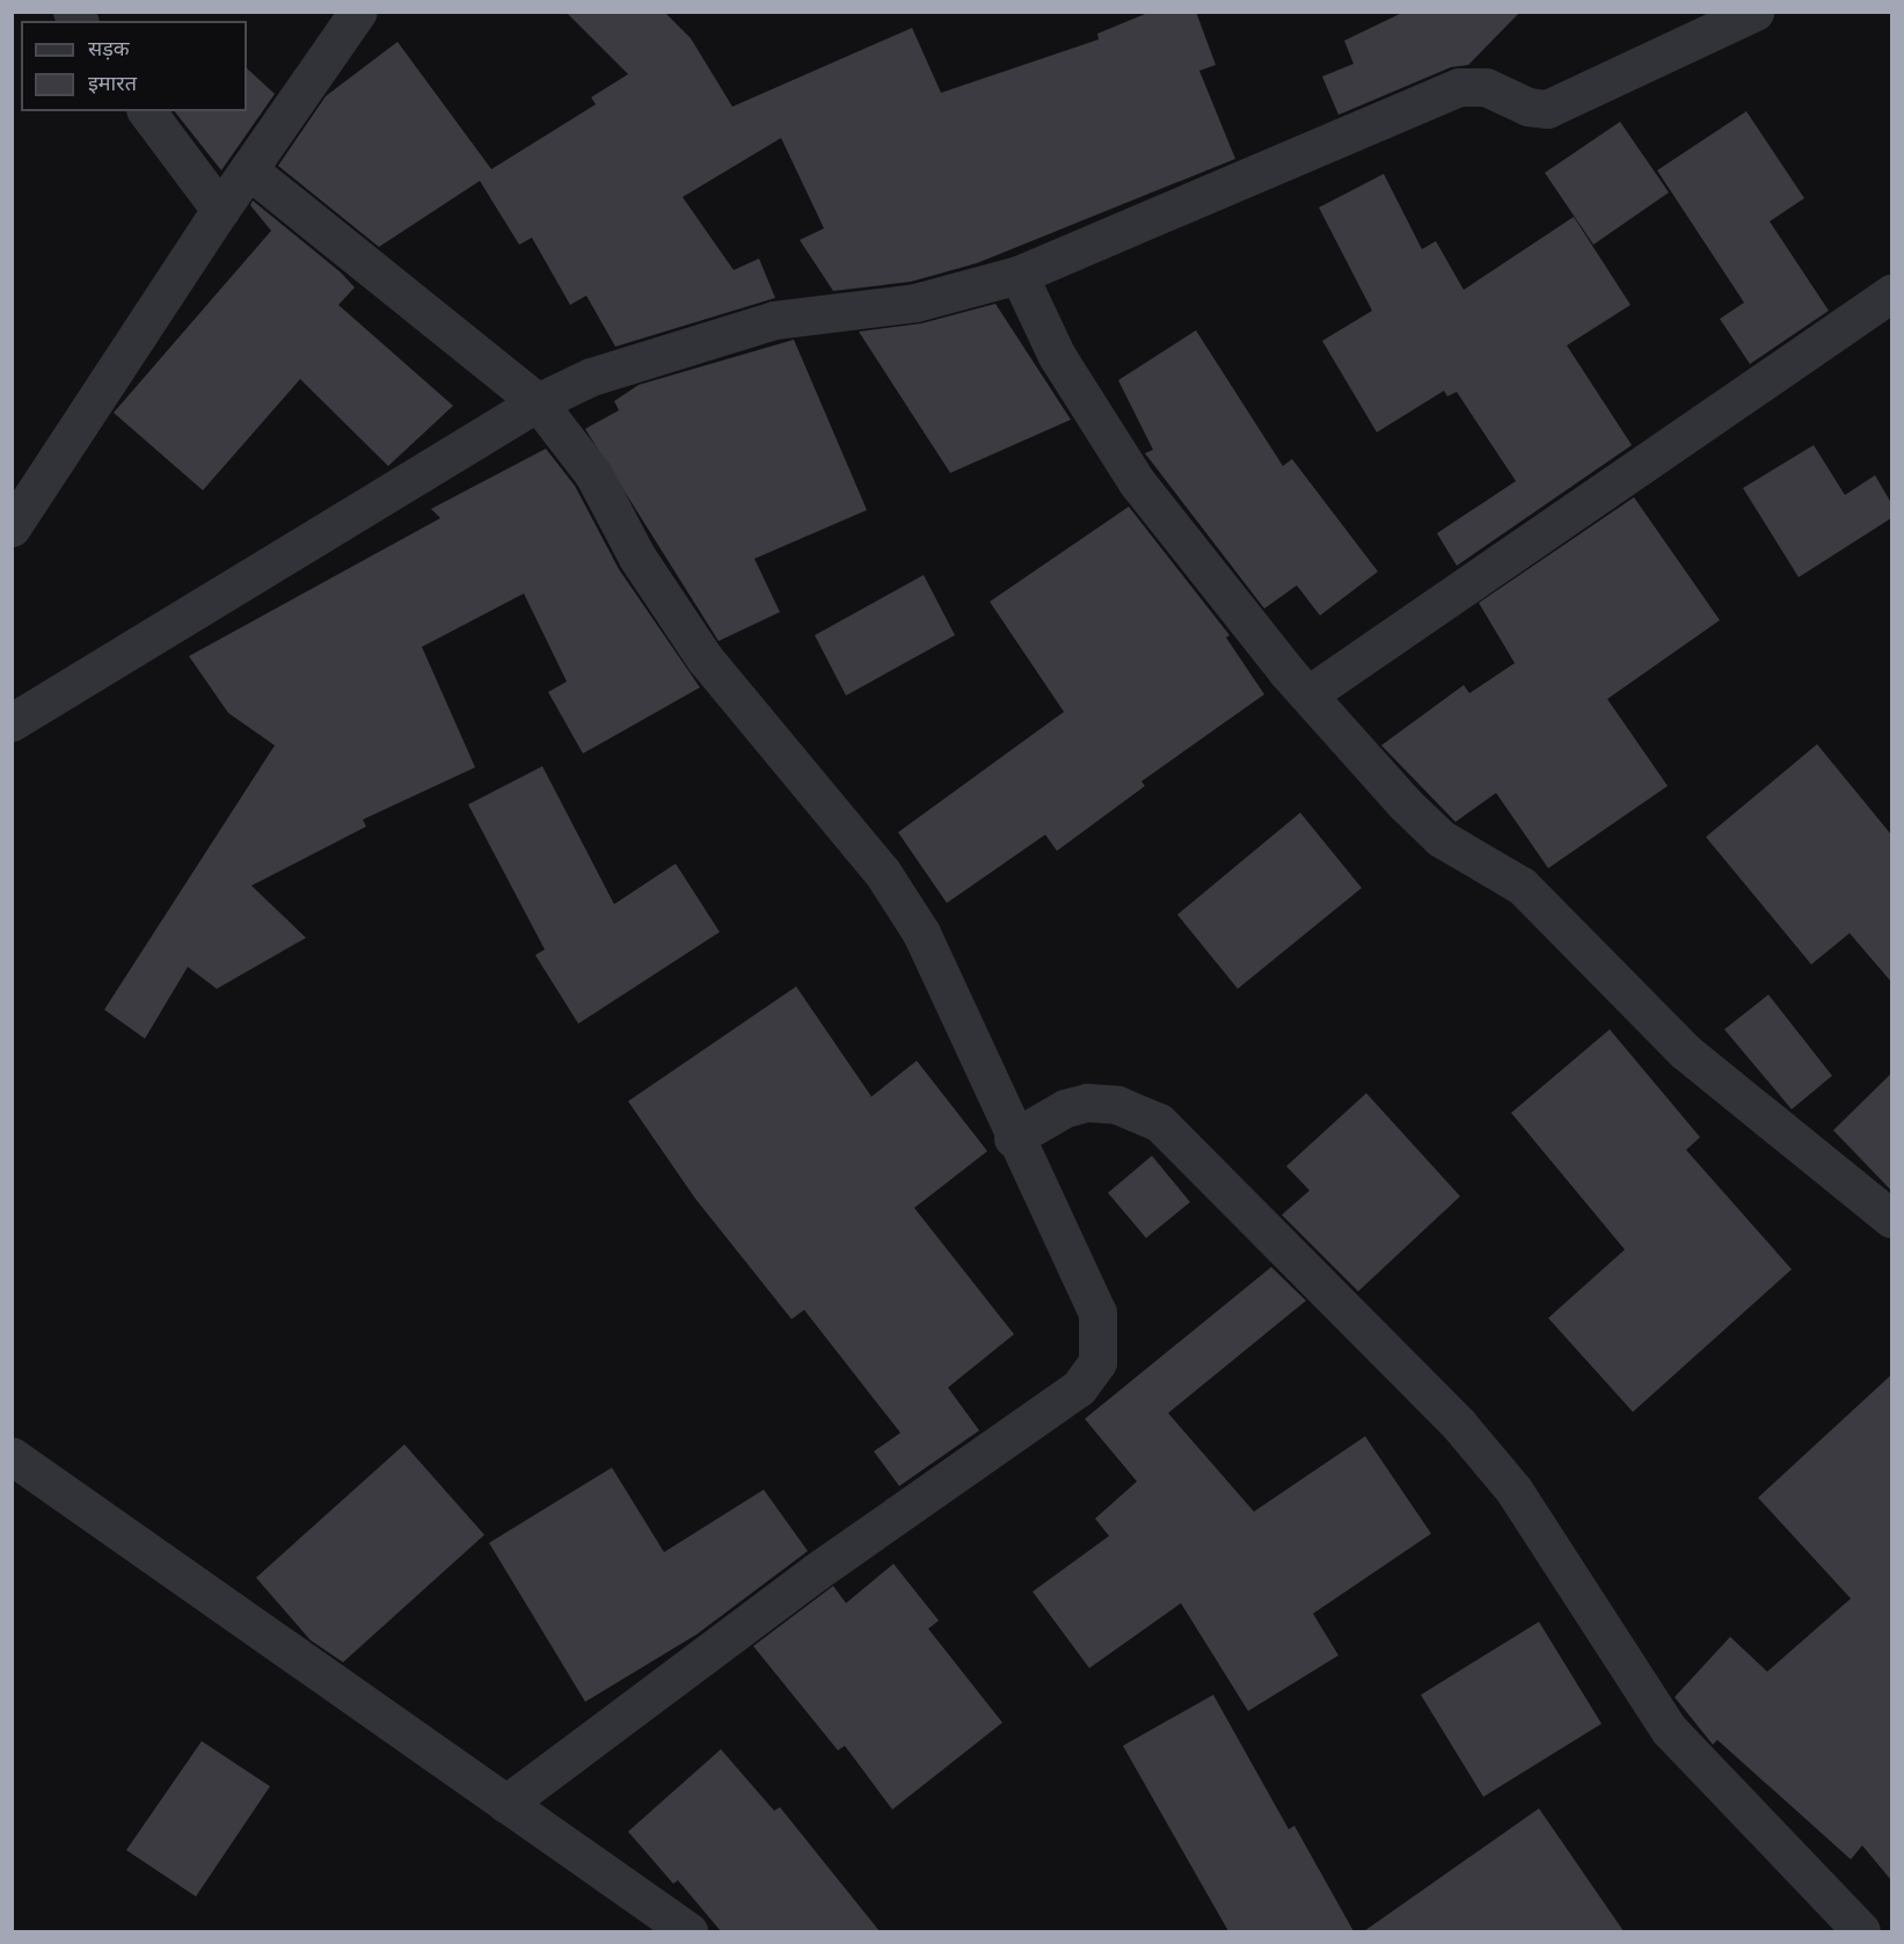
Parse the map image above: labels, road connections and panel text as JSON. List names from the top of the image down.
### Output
{
  "legend": ["सड़क", "इमारत"]
}
